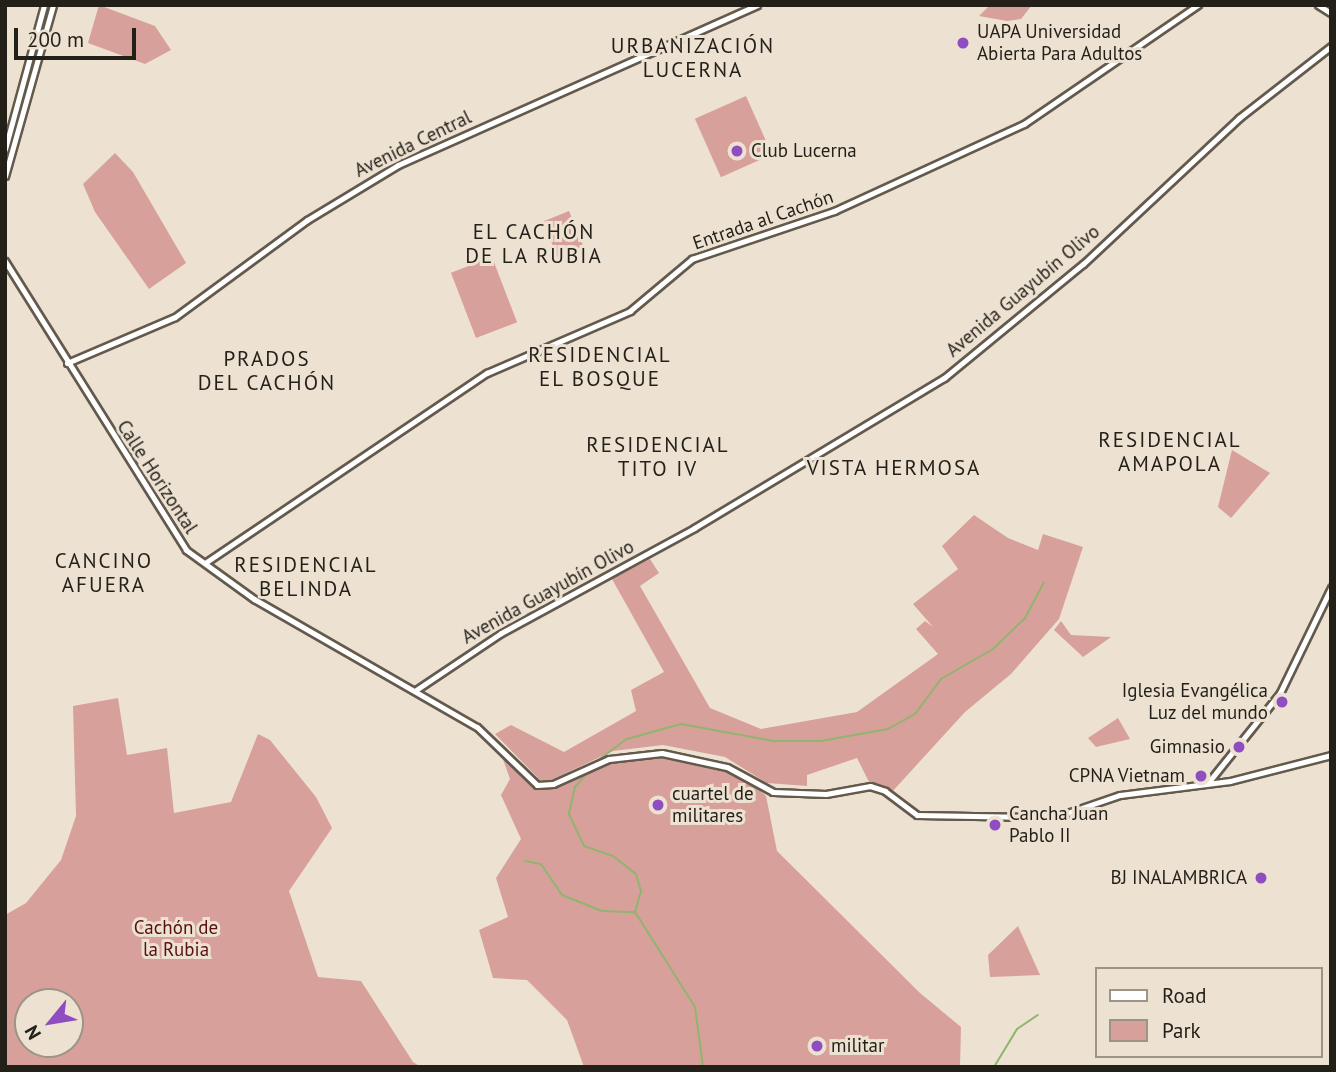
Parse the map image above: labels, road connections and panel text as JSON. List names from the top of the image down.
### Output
{
  "streets": {
    "main road": ["Avenida Central", "Avenida Guayubín Olivo", "Calle Horizontal"],
    "street": ["Entrada al Cachón"]
  },
  "crossings": [
    ["Avenida Central", "Calle Horizontal"],
    ["Entrada al Cachón", "Calle Horizontal"],
    ["Avenida Guayubín Olivo", "Calle Horizontal"]
  ],
  "districts": [
    "URBANIZACIÓN LUCERNA",
    "EL CACHÓN DE LA RUBIA",
    "RESIDENCIAL EL BOSQUE",
    "PRADOS DEL CACHÓN",
    "RESIDENCIAL AMAPOLA",
    "RESIDENCIAL TITO IV",
    "VISTA HERMOSA",
    "CANCINO AFUERA",
    "RESIDENCIAL BELINDA"
  ],
  "parks": ["Cachón de la Rubia"],
  "places": [
    "UAPA Universidad Abierta Para Adultos",
    "Club Lucerna",
    "Iglesia Evangélica Luz del mundo",
    "Gimnasio",
    "CPNA Vietnam",
    "cuartel de militares",
    "Cancha Juan Pablo II",
    "BJ INALAMBRICA",
    "militar"
  ],
  "legend": ["Road", "Park"],
  "scale_bar": "200 m",
  "north": "bottom left"
}
